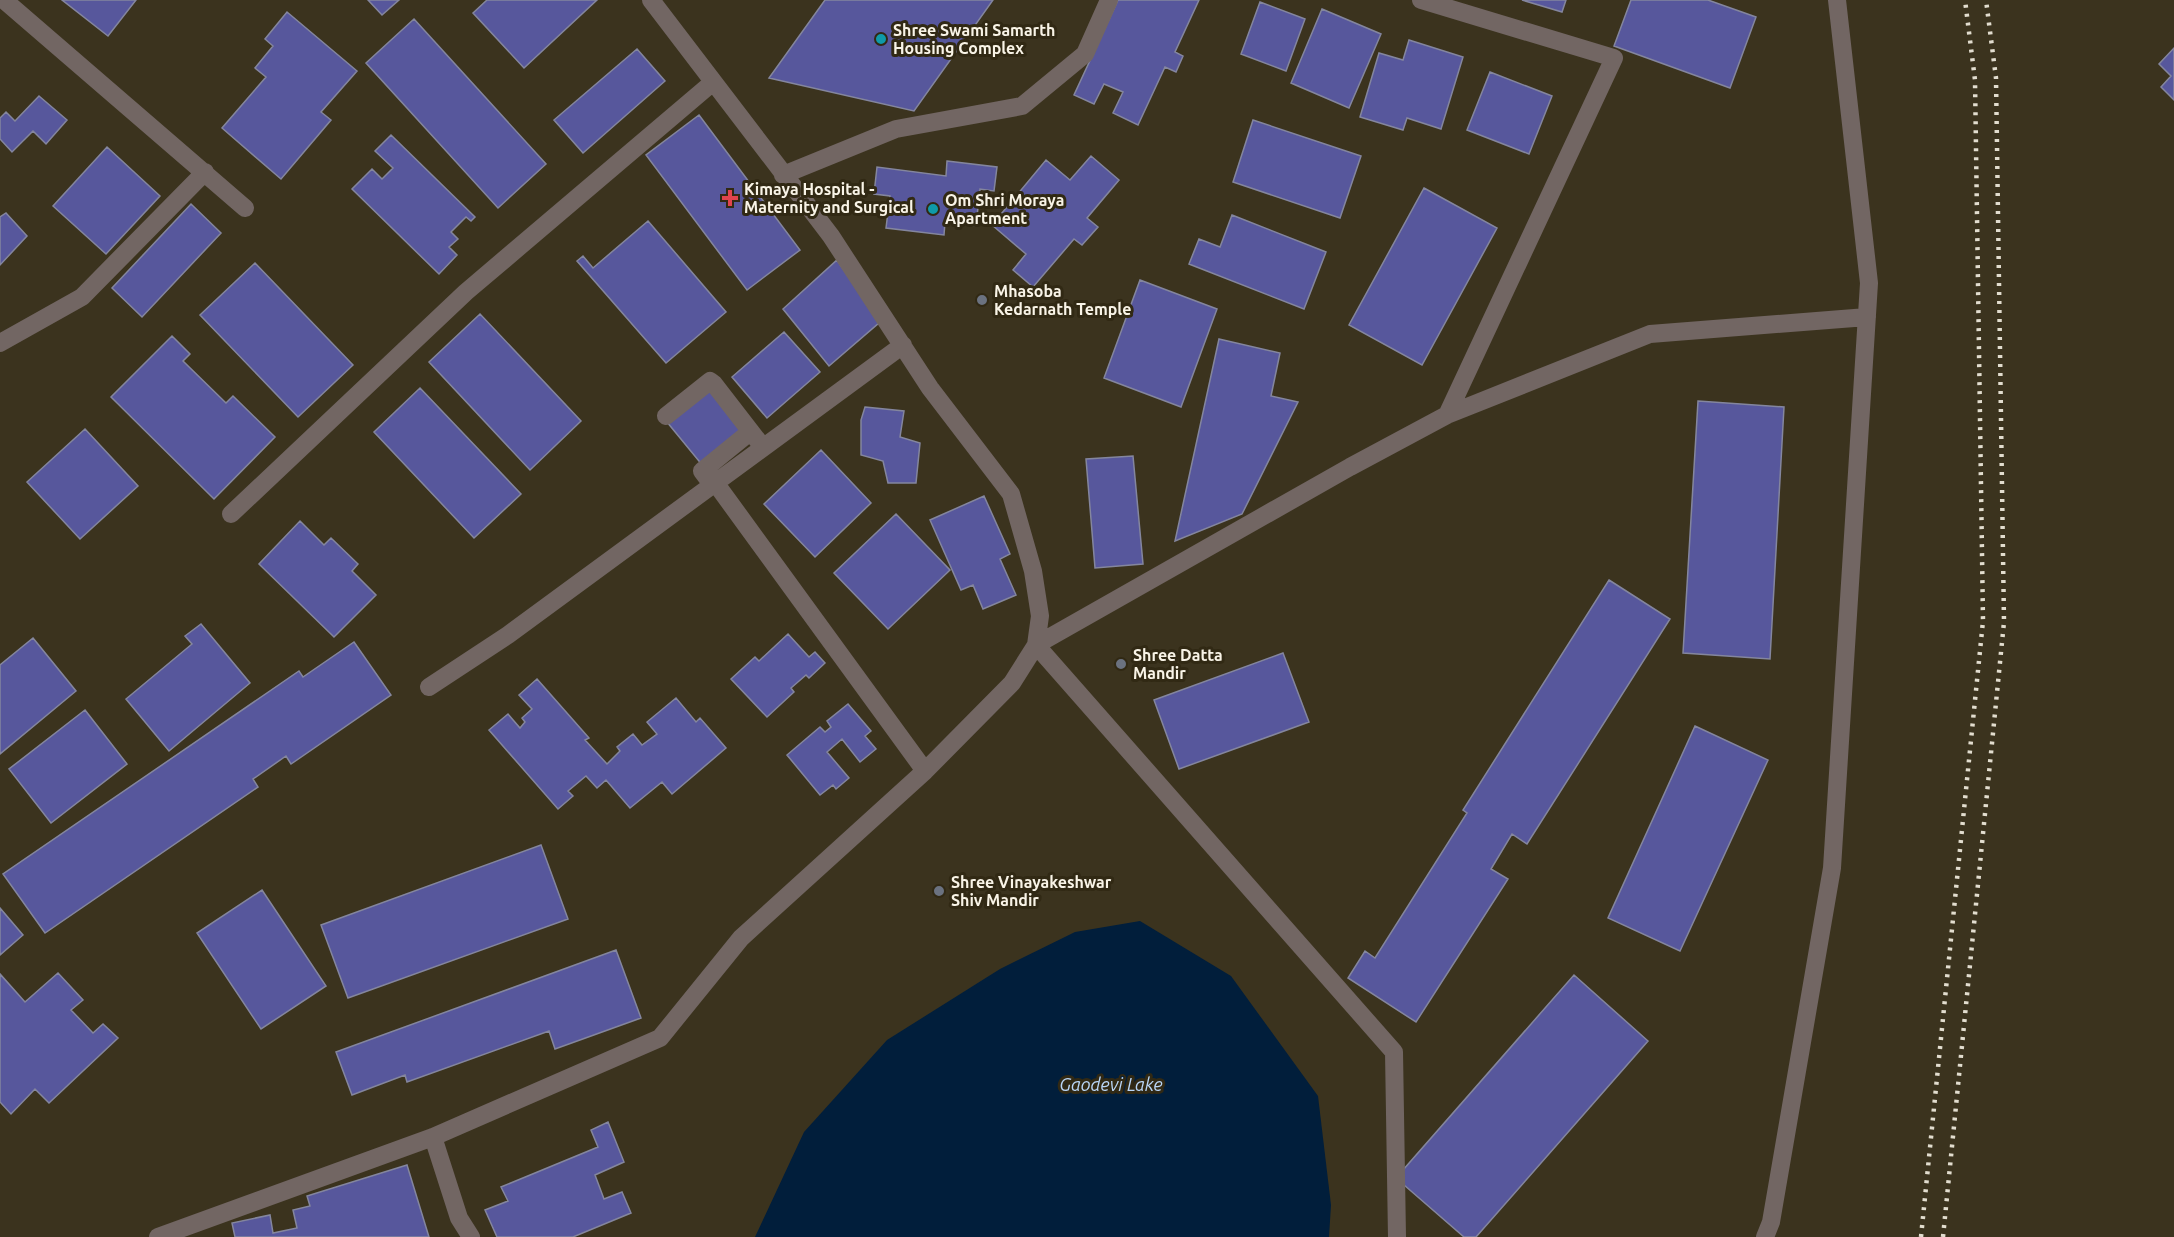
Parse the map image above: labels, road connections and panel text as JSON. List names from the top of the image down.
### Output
{
  "water": ["Gaodevi Lake"],
  "places": {
    "other": [
      "Shree Swami Samarth Housing Complex",
      "Om Shri Moraya Apartment",
      "Mhasoba Kedarnath Temple",
      "Shree Datta Mandir",
      "Shree Vinayakeshwar Shiv Mandir"
    ],
    "health": ["Kimaya Hospital - Maternity and Surgical"]
  }
}
